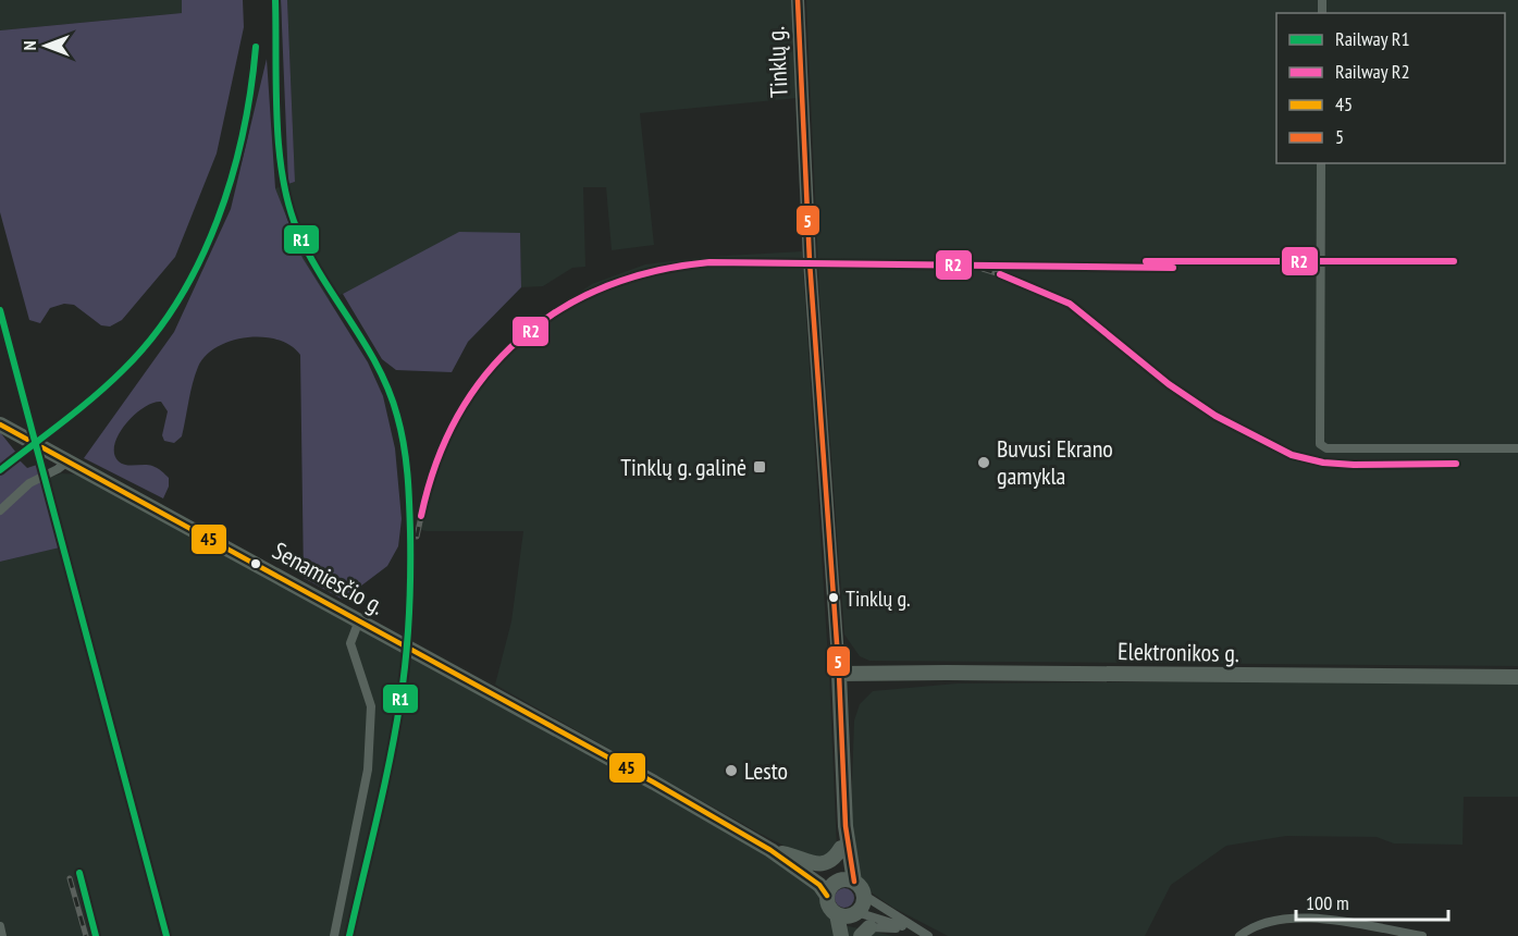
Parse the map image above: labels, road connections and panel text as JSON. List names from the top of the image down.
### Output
{
  "streets": {
    "main road": ["Tinklų g.", "Senamiesčio g.", "Elektronikos g."]
  },
  "crossings": [
    ["Tinklų g.", "Senamiesčio g."],
    ["Tinklų g.", "Elektronikos g."]
  ],
  "places": {
    "other": ["Buvusi Ekrano gamykla", "Tinklų g.", "Lesto"],
    "transit": ["Tinklų g. galinė"]
  },
  "lines": [
    "rail line R1",
    "transit line 5",
    "rail line R2",
    "transit line 45"
  ],
  "legend": [
    "Railway R1",
    "Railway R2",
    "45",
    "5"
  ],
  "scale_bar": "100 m",
  "north": "left"
}
